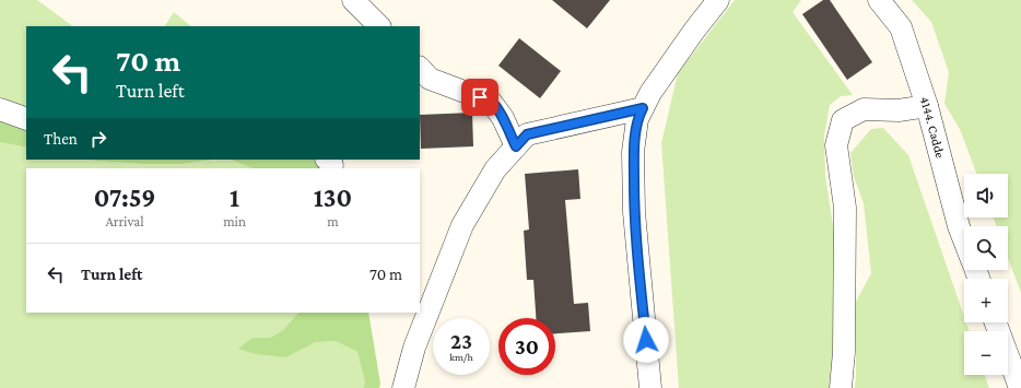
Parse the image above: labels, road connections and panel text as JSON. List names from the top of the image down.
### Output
{
  "streets": {
    "street": ["4144. Cadde"]
  },
  "page": {
    "turn": ["70 m", "Turn left"],
    "then": "Then",
    "eta": [
      "07:59",
      "Arrival",
      "1",
      "min",
      "130",
      "m"
    ],
    "map_buttons": ["+", "−"],
    "list": [
      {
        "name": "Turn left",
        "value": "70 m"
      }
    ],
    "speed": "23 km/h",
    "limit": "30"
  }
}
